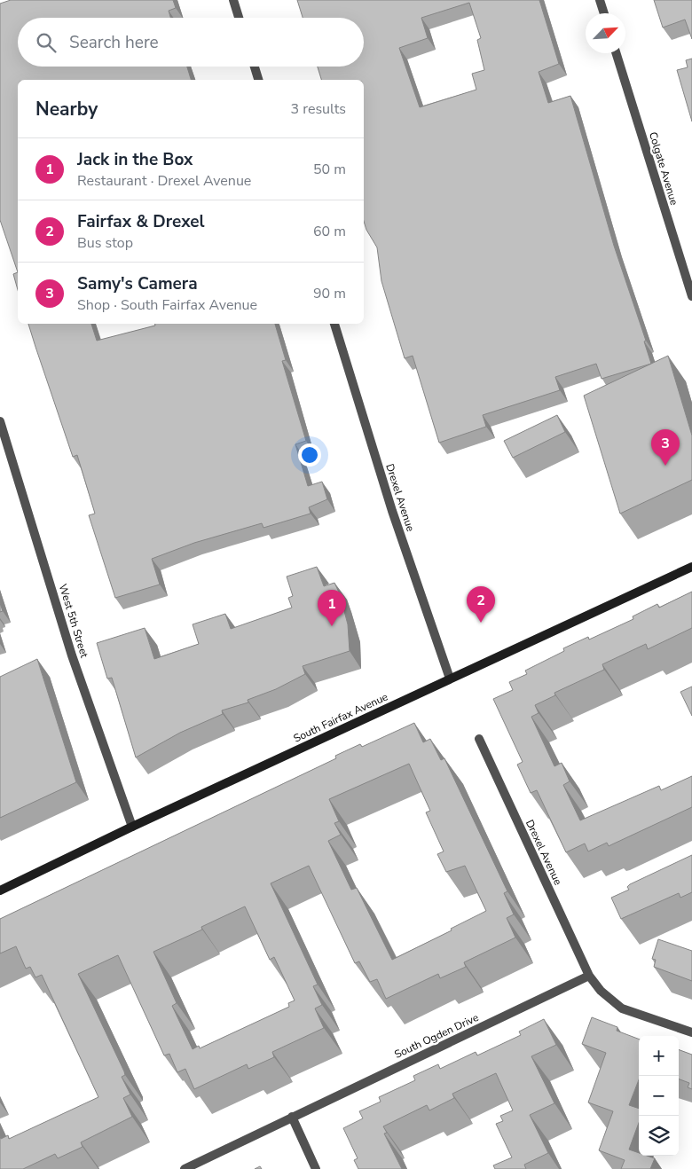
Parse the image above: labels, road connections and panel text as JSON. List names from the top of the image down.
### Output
{
  "streets": {
    "main road": ["South Fairfax Avenue"],
    "street": [
      "Colgate Avenue",
      "Drexel Avenue",
      "West 5th Street",
      "South Ogden Drive"
    ]
  },
  "crossings": [
    ["Drexel Avenue", "South Fairfax Avenue"],
    ["Drexel Avenue", "South Ogden Drive"],
    ["West 5th Street", "South Fairfax Avenue"]
  ],
  "north": "top right",
  "page": {
    "search": "Search here",
    "heading": ["Nearby", "3 results"],
    "list": [
      {
        "mark": "1",
        "name": "Jack in the Box",
        "note": "Restaurant · Drexel Avenue",
        "value": "50 m"
      },
      {
        "mark": "2",
        "name": "Fairfax & Drexel",
        "note": "Bus stop",
        "value": "60 m"
      },
      {
        "mark": "3",
        "name": "Samy's Camera",
        "note": "Shop · South Fairfax Avenue",
        "value": "90 m"
      }
    ],
    "pins": ["3", "2", "1"],
    "map_buttons": ["+", "−"]
  }
}
